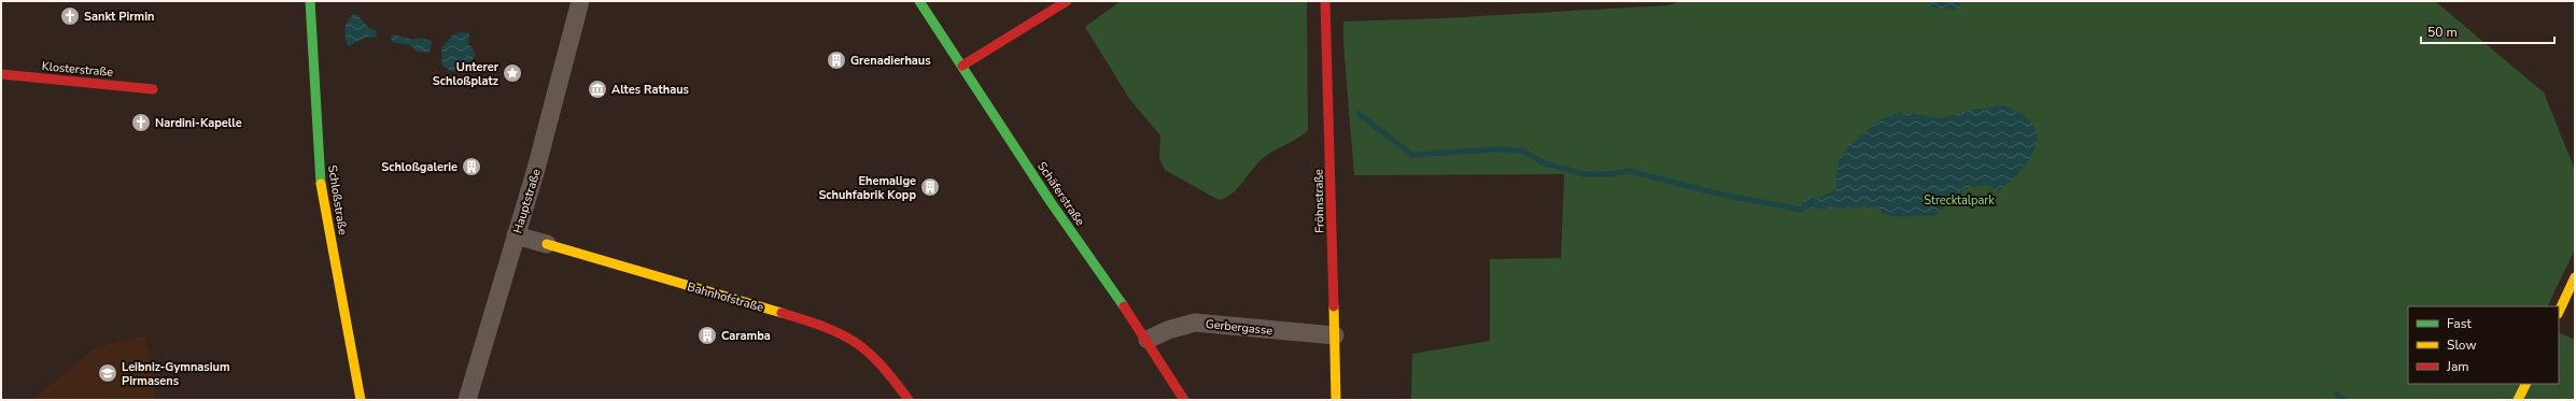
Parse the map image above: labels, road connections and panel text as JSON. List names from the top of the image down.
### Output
{
  "streets": {
    "street": [
      "Klosterstraße",
      "Schäferstraße",
      "Schloßstraße",
      "Hauptstraße",
      "Fröhnstraße",
      "Bahnhofstraße",
      "Gerbergasse"
    ]
  },
  "crossings": [
    ["Schäferstraße", "Gerbergasse"],
    ["Hauptstraße", "Bahnhofstraße"],
    ["Fröhnstraße", "Gerbergasse"]
  ],
  "parks": ["Strecktalpark"],
  "places": {
    "church": ["Sankt Pirmin", "Nardini-Kapelle"],
    "building": [
      "Grenadierhaus",
      "Schloßgalerie",
      "Ehemalige Schuhfabrik Kopp",
      "Caramba"
    ],
    "place": ["Unterer Schloßplatz"],
    "museum": ["Altes Rathaus"],
    "school or university": ["Leibniz-Gymnasium Pirmasens"]
  },
  "legend": ["Fast", "Slow", "Jam"],
  "scale_bar": "50 m"
}
